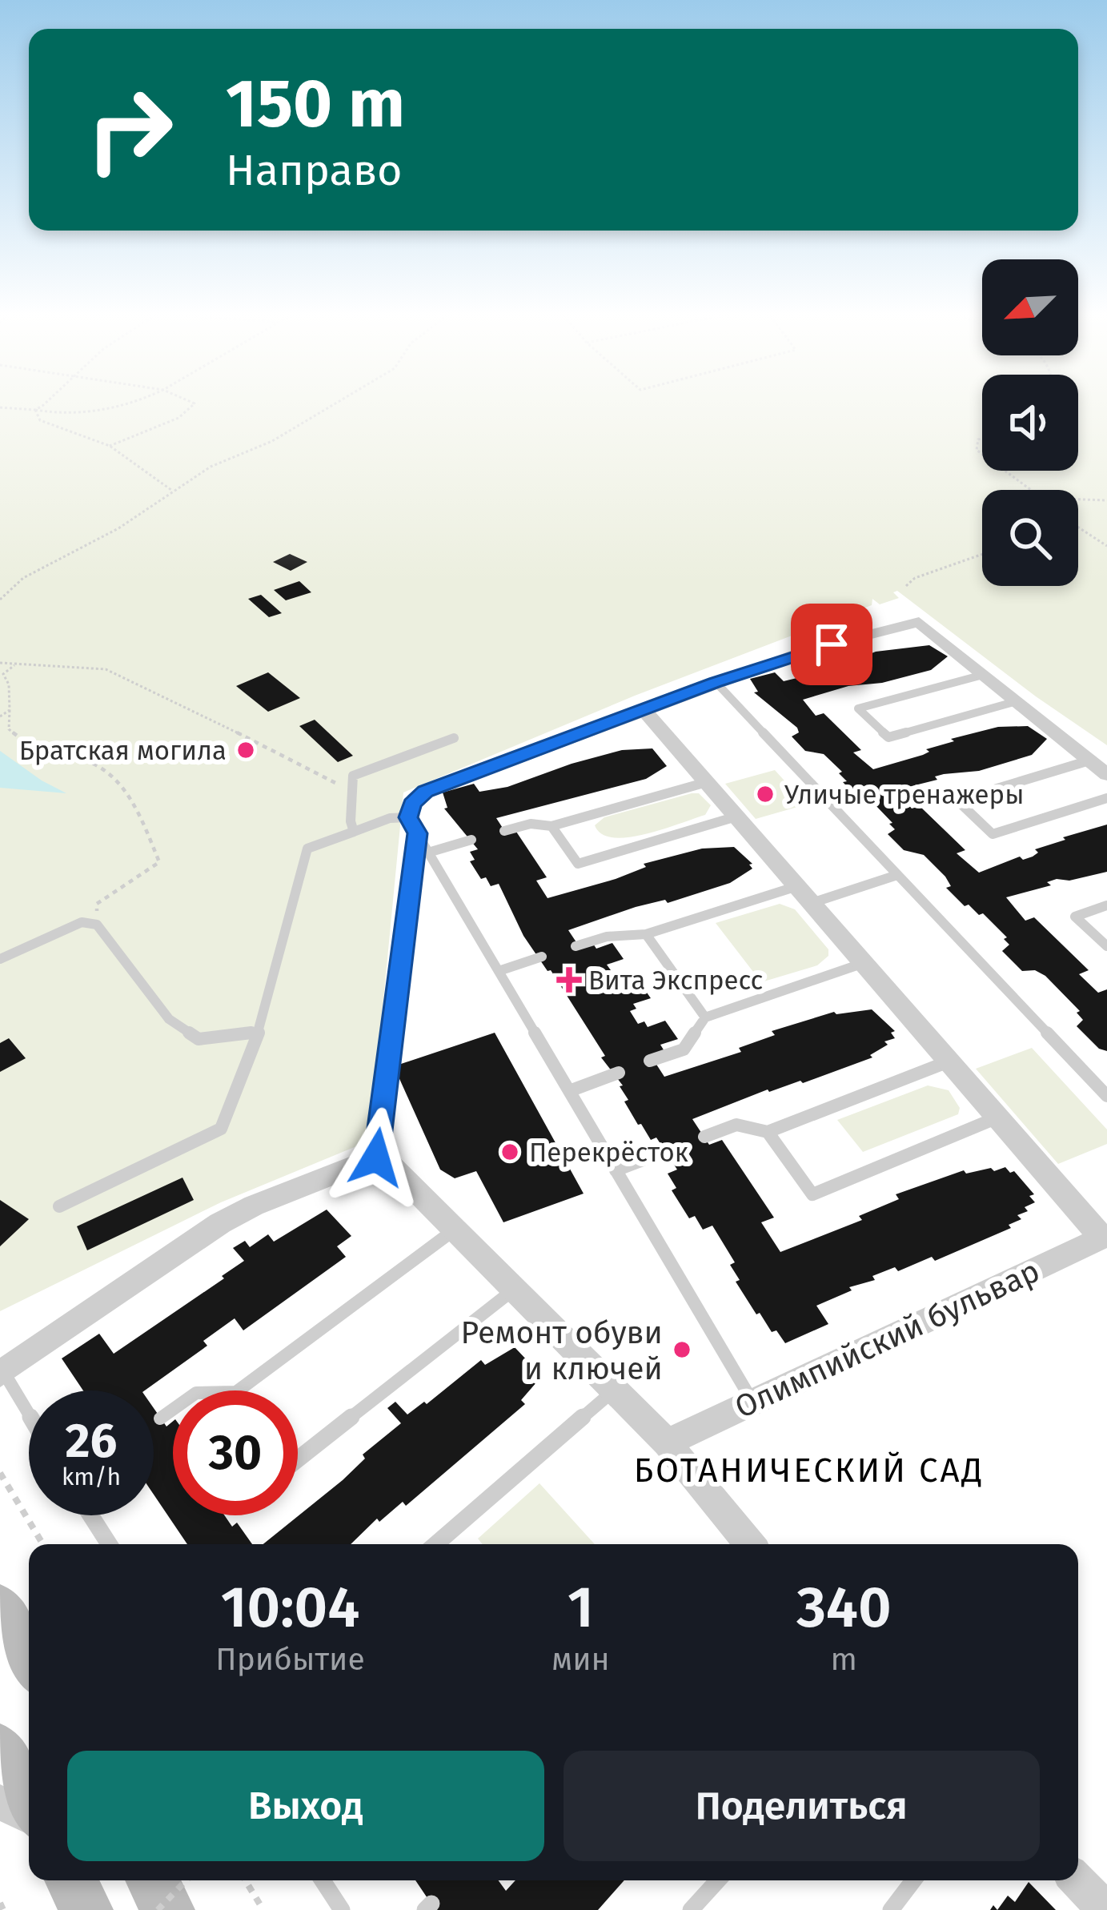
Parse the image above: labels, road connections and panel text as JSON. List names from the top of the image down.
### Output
{
  "streets": {
    "street": ["Олимпийский бульвар"]
  },
  "districts": ["БОТАНИЧЕСКИЙ САД"],
  "places": {
    "other": [
      "Братская могила",
      "Уличые тренажеры",
      "Перекрёсток",
      "Ремонт обуви и ключей"
    ],
    "health": ["Вита Экспресс"]
  },
  "north": "bottom left",
  "page": {
    "turn": ["150 m", "Направо"],
    "speed": "26 km/h",
    "limit": "30",
    "eta": [
      "10:04",
      "Прибытие",
      "1",
      "мин",
      "340",
      "m"
    ],
    "buttons": ["Выход", "Поделиться"]
  }
}
